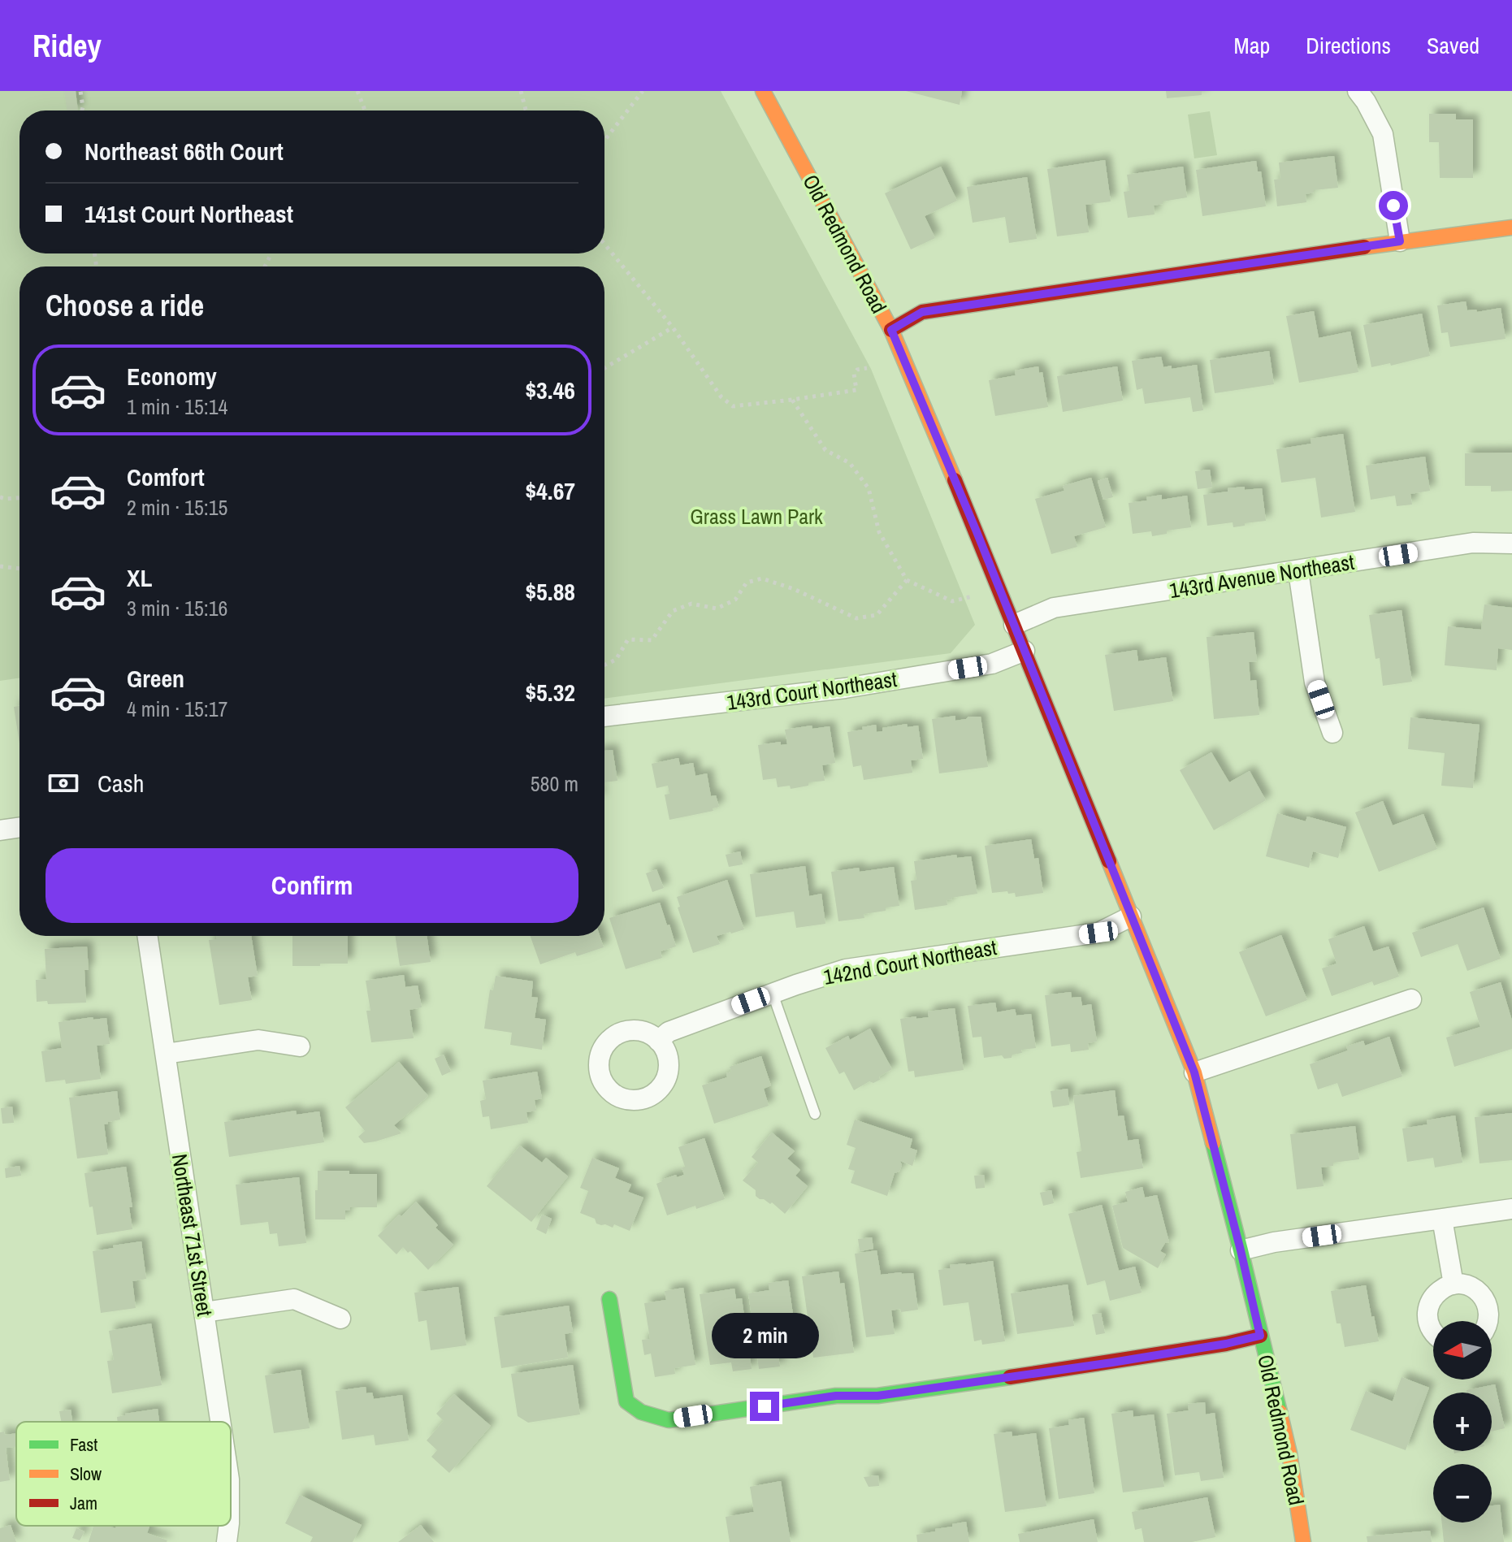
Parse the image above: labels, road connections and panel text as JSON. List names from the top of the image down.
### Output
{
  "streets": {
    "main road": ["Old Redmond Road"],
    "street": [
      "143rd Avenue Northeast",
      "143rd Court Northeast",
      "142nd Court Northeast",
      "Northeast 71st Street"
    ]
  },
  "crossings": [
    ["Old Redmond Road", "143rd Avenue Northeast"],
    ["Old Redmond Road", "143rd Court Northeast"],
    ["Old Redmond Road", "142nd Court Northeast"]
  ],
  "parks": ["Grass Lawn Park"],
  "legend": ["Fast", "Slow", "Jam"],
  "north": "left",
  "page": {
    "header": "Ridey",
    "nav": ["Map", "Directions", "Saved"],
    "banner": ["Northeast 66th Court", "141st Court Northeast"],
    "heading": "Choose a ride",
    "list": [
      {
        "name": "Economy",
        "note": "1 min · 15:14",
        "value": "$3.46"
      },
      {
        "name": "Comfort",
        "note": "2 min · 15:15",
        "value": "$4.67"
      },
      {
        "name": "XL",
        "note": "3 min · 15:16",
        "value": "$5.88"
      },
      {
        "name": "Green",
        "note": "4 min · 15:17",
        "value": "$5.32"
      }
    ],
    "pay": ["Cash", "580 m"],
    "buttons": "Confirm",
    "bubble": "2 min",
    "map_buttons": ["+", "−"]
  }
}
